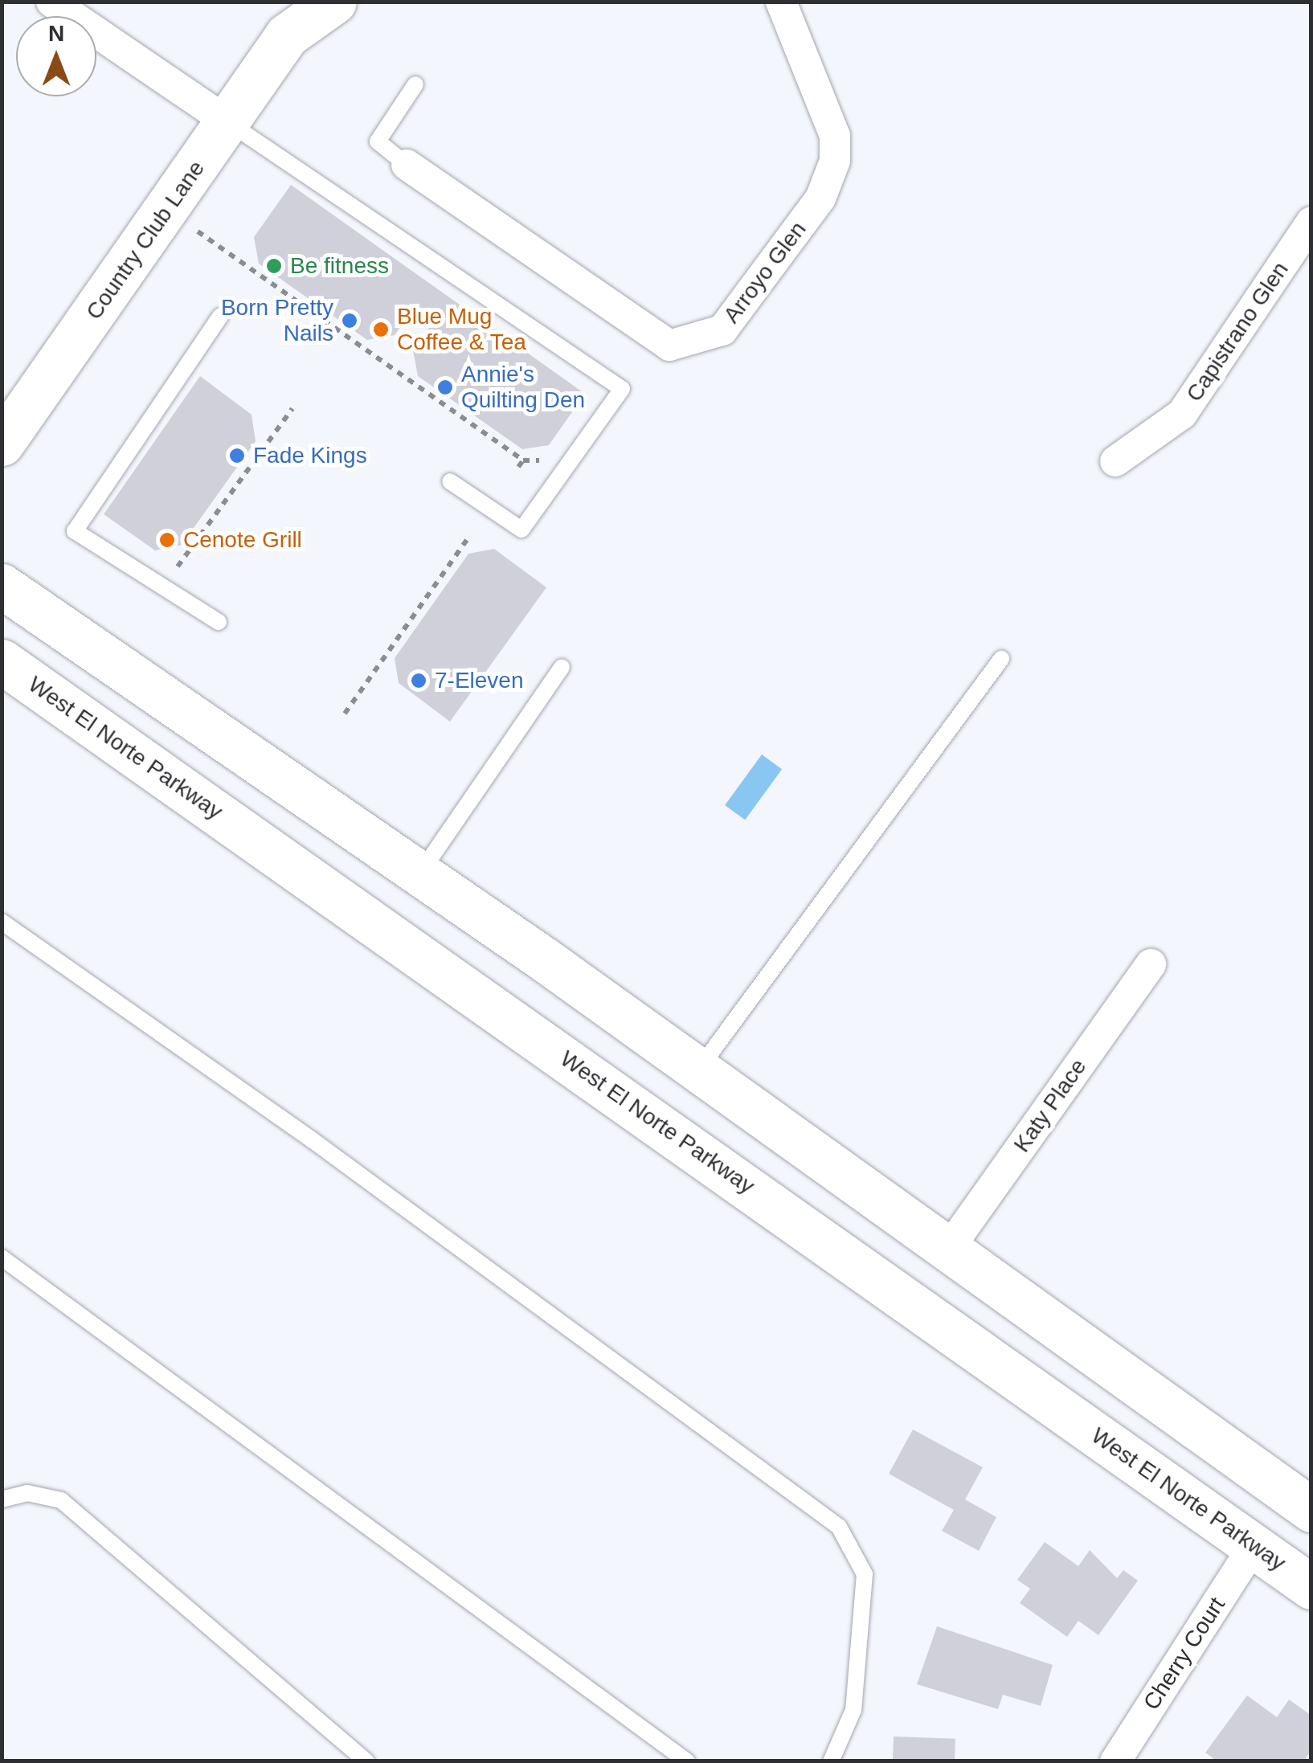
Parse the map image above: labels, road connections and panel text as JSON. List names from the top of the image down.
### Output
{
  "streets": {
    "main road": ["Country Club Lane", "West El Norte Parkway"],
    "street": [
      "Arroyo Glen",
      "Capistrano Glen",
      "Katy Place",
      "Cherry Court"
    ]
  },
  "crossings": [
    ["West El Norte Parkway", "Cherry Court"]
  ],
  "places": [
    "Be fitness",
    "Born Pretty Nails",
    "Blue Mug Coffee & Tea",
    "Annie's Quilting Den",
    "Fade Kings",
    "Cenote Grill",
    "7-Eleven"
  ],
  "north": "top"
}
